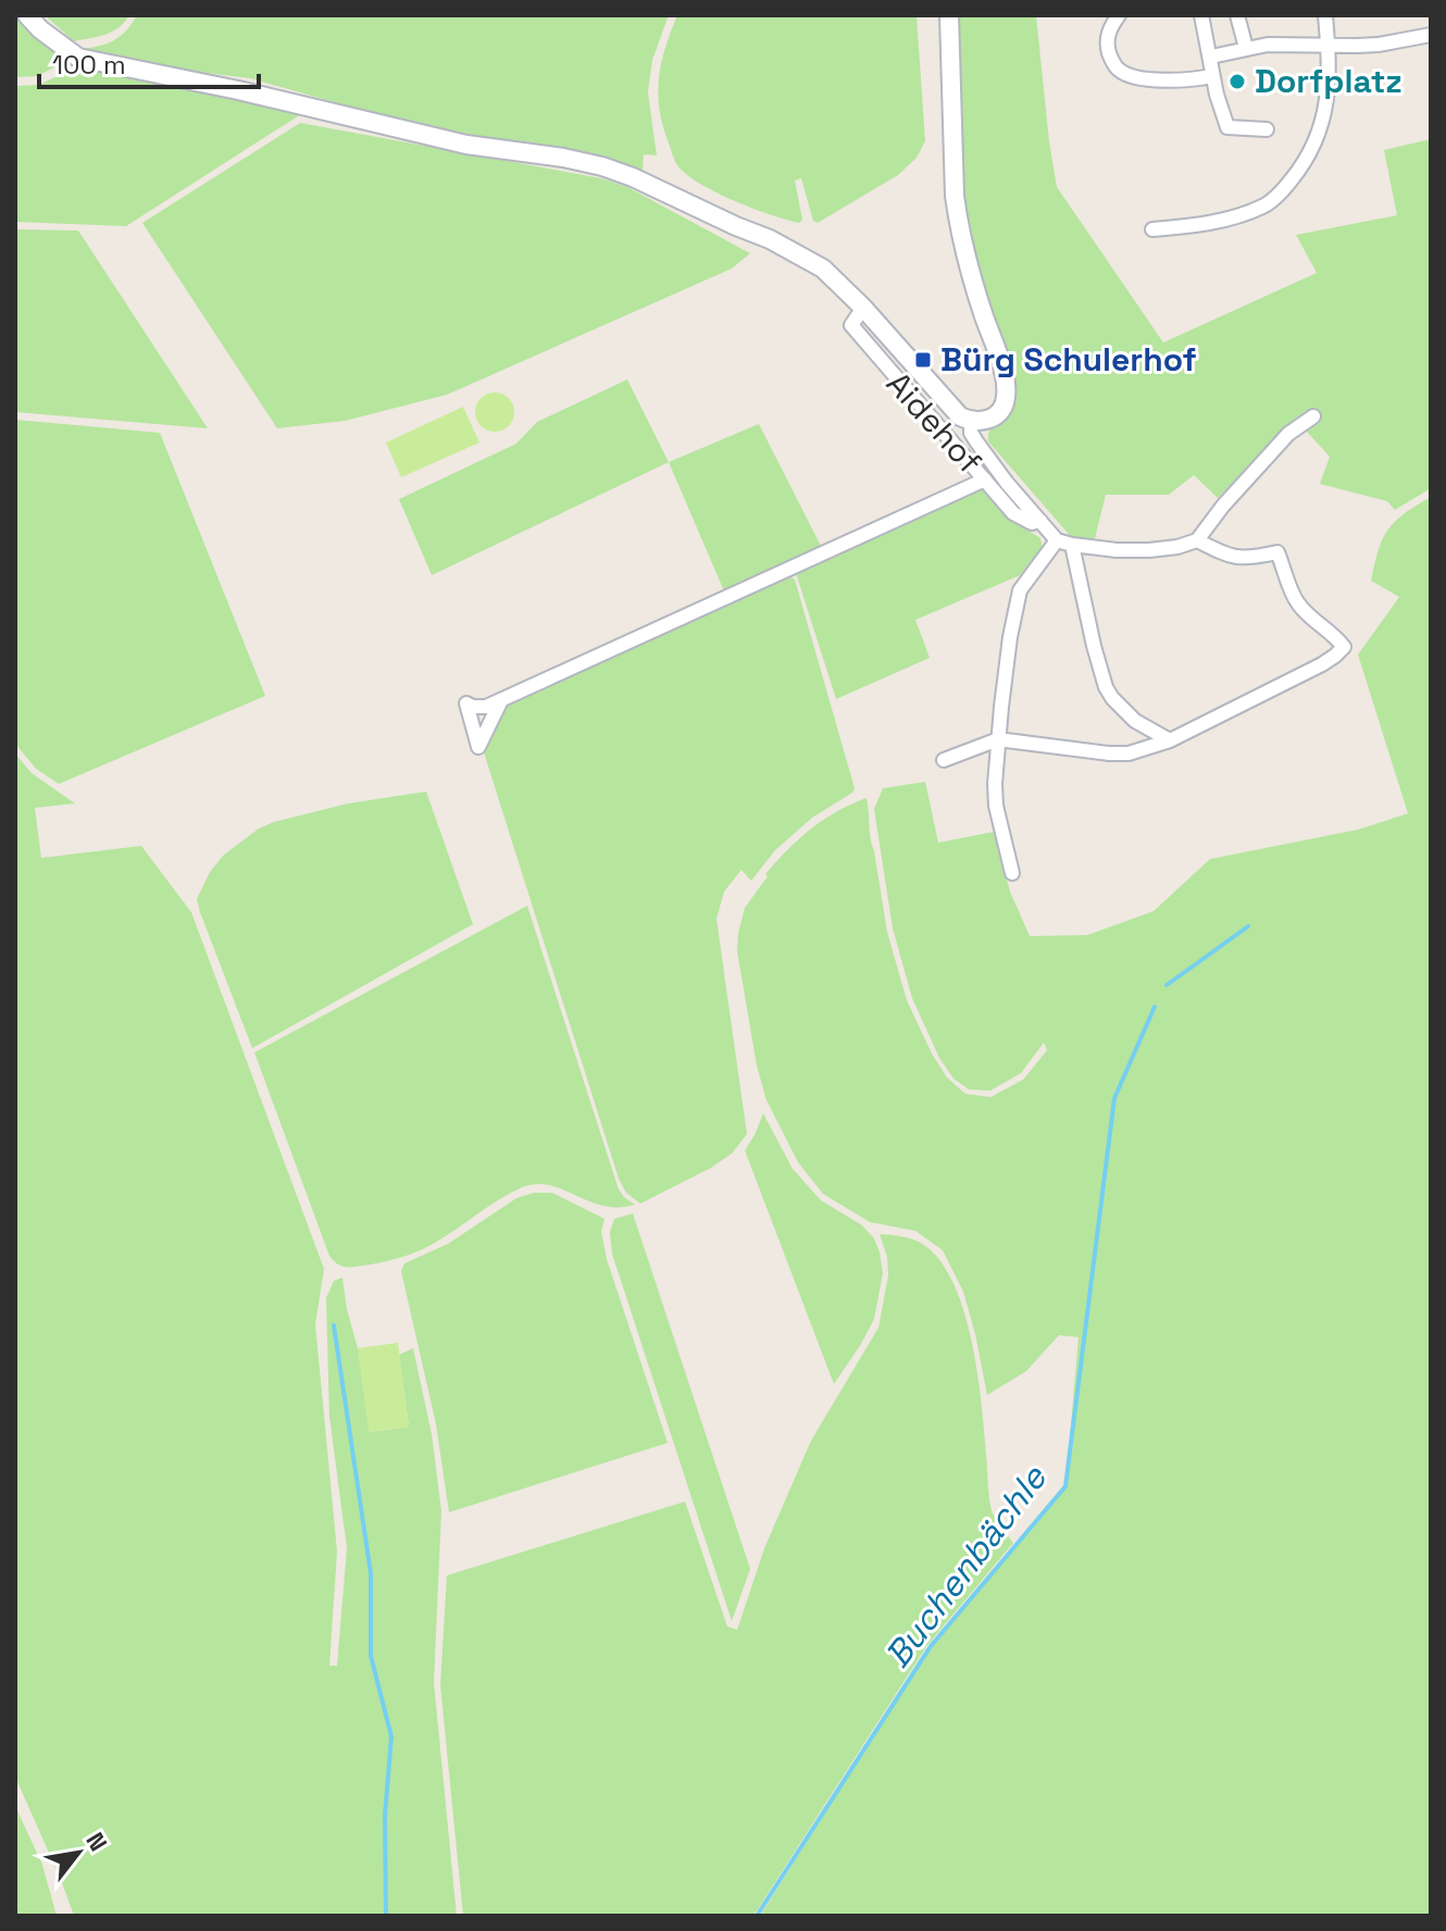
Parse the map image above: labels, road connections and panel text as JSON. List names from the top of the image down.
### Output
{
  "streets": {
    "street": ["Aidehof"]
  },
  "water": ["Buchenbächle"],
  "places": {
    "other": ["Dorfplatz"],
    "transit": ["Bürg Schulerhof"]
  },
  "scale_bar": "100 m",
  "north": "top right"
}
